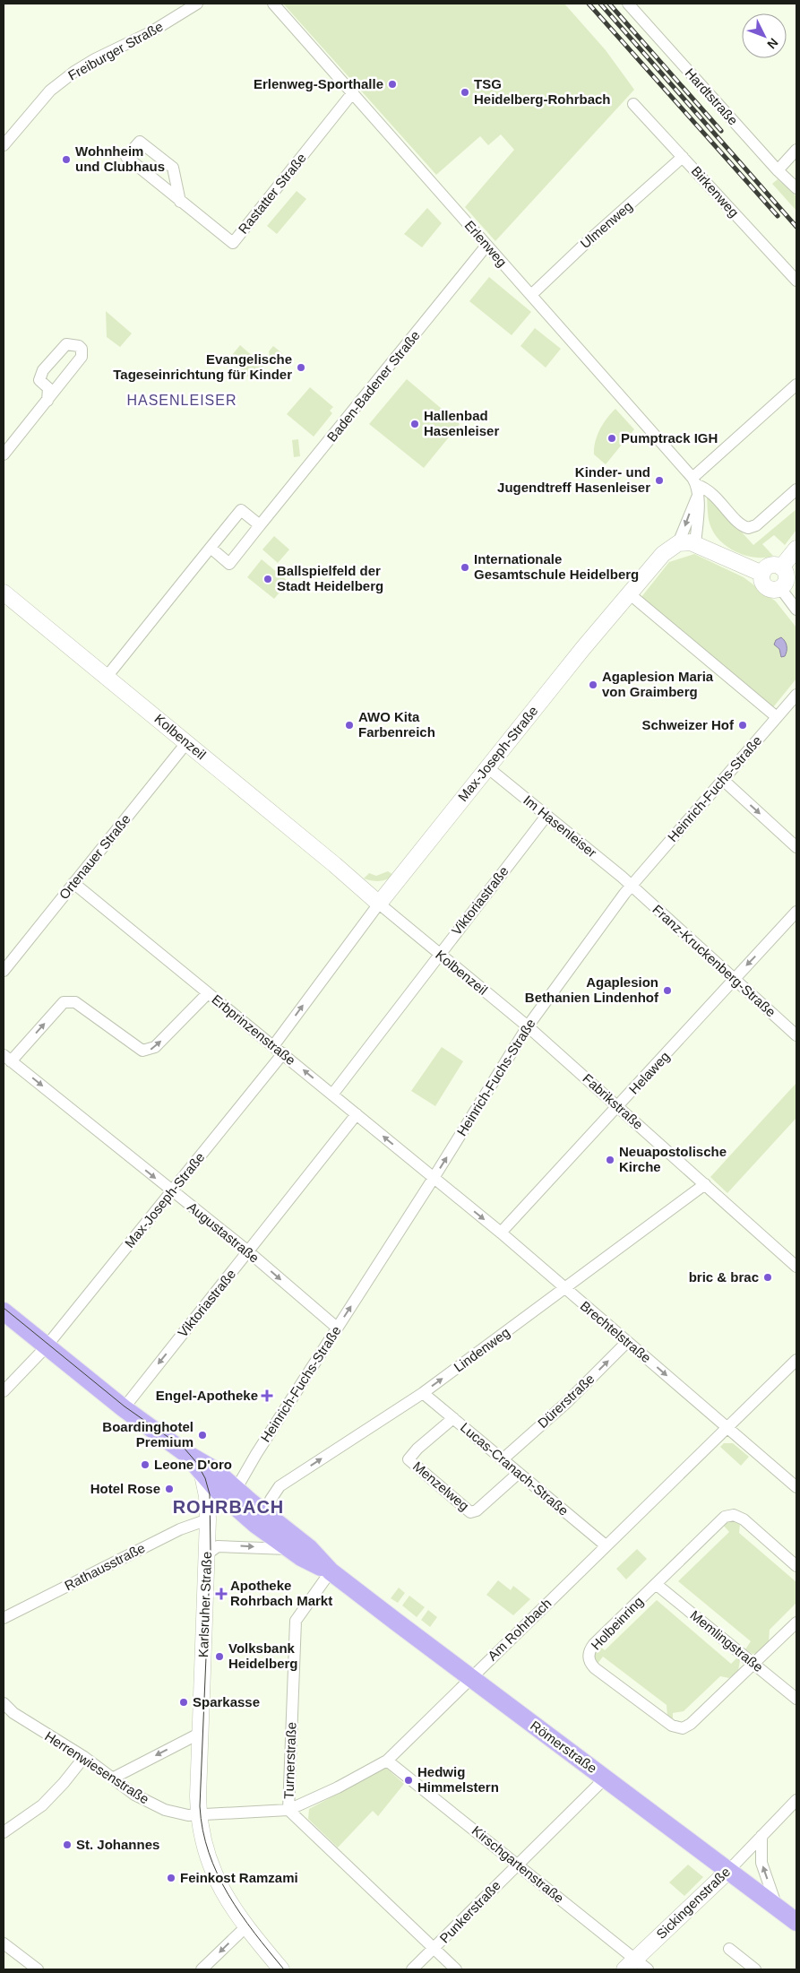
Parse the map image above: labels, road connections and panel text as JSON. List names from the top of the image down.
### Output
{
  "streets": {
    "main road": ["Karlsruher Straße", "Römerstraße"],
    "street": [
      "Freiburger Straße",
      "Hardtstraße",
      "Birkenweg",
      "Rastatter Straße",
      "Ulmenweg",
      "Erlenweg",
      "Baden-Badener Straße",
      "Kolbenzeil",
      "Max-Joseph-Straße",
      "Heinrich-Fuchs-Straße",
      "Im Hasenleiser",
      "Ortenauer Straße",
      "Viktoriastraße",
      "Franz-Kruckenberg-Straße",
      "Erbprinzenstraße",
      "Helaweg",
      "Fabrikstraße",
      "Augustastraße",
      "Brechtelstraße",
      "Lindenweg",
      "Dürerstraße",
      "Lucas-Cranach-Straße",
      "Menzelweg",
      "Rathausstraße",
      "Holbeinring",
      "Am Rohrbach",
      "Memlingstraße",
      "Turnerstraße",
      "Herrenwiesenstraße",
      "Kirschgartenstraße",
      "Sickingenstraße",
      "Punkerstraße"
    ]
  },
  "crossings": [
    ["Birkenweg", "Ulmenweg"],
    ["Rastatter Straße", "Erlenweg"],
    ["Ulmenweg", "Erlenweg"],
    ["Erlenweg", "Baden-Badener Straße"],
    ["Kolbenzeil", "Max-Joseph-Straße"],
    ["Kolbenzeil", "Heinrich-Fuchs-Straße"],
    ["Kolbenzeil", "Ortenauer Straße"],
    ["Kolbenzeil", "Viktoriastraße"],
    ["Kolbenzeil", "Fabrikstraße"],
    ["Max-Joseph-Straße", "Im Hasenleiser"],
    ["Max-Joseph-Straße", "Erbprinzenstraße"],
    ["Max-Joseph-Straße", "Augustastraße"],
    ["Max-Joseph-Straße", "Karlsruher Straße"],
    ["Heinrich-Fuchs-Straße", "Im Hasenleiser"],
    ["Heinrich-Fuchs-Straße", "Franz-Kruckenberg-Straße"],
    ["Heinrich-Fuchs-Straße", "Erbprinzenstraße"],
    ["Heinrich-Fuchs-Straße", "Fabrikstraße"],
    ["Heinrich-Fuchs-Straße", "Augustastraße"],
    ["Heinrich-Fuchs-Straße", "Brechtelstraße"],
    ["Heinrich-Fuchs-Straße", "Römerstraße"],
    ["Im Hasenleiser", "Viktoriastraße"],
    ["Im Hasenleiser", "Franz-Kruckenberg-Straße"],
    ["Ortenauer Straße", "Erbprinzenstraße"],
    ["Viktoriastraße", "Erbprinzenstraße"],
    ["Viktoriastraße", "Augustastraße"],
    ["Viktoriastraße", "Karlsruher Straße"],
    ["Franz-Kruckenberg-Straße", "Helaweg"],
    ["Erbprinzenstraße", "Brechtelstraße"],
    ["Helaweg", "Fabrikstraße"],
    ["Helaweg", "Brechtelstraße"],
    ["Fabrikstraße", "Lindenweg"],
    ["Brechtelstraße", "Lindenweg"],
    ["Brechtelstraße", "Dürerstraße"],
    ["Brechtelstraße", "Am Rohrbach"],
    ["Lindenweg", "Lucas-Cranach-Straße"],
    ["Lindenweg", "Römerstraße"],
    ["Dürerstraße", "Lucas-Cranach-Straße"],
    ["Lucas-Cranach-Straße", "Menzelweg"],
    ["Lucas-Cranach-Straße", "Am Rohrbach"],
    ["Rathausstraße", "Karlsruher Straße"],
    ["Karlsruher Straße", "Am Rohrbach"],
    ["Karlsruher Straße", "Römerstraße"],
    ["Karlsruher Straße", "Herrenwiesenstraße"],
    ["Holbeinring", "Memlingstraße"],
    ["Am Rohrbach", "Römerstraße"],
    ["Am Rohrbach", "Turnerstraße"],
    ["Am Rohrbach", "Herrenwiesenstraße"],
    ["Am Rohrbach", "Kirschgartenstraße"],
    ["Römerstraße", "Turnerstraße"],
    ["Römerstraße", "Sickingenstraße"],
    ["Römerstraße", "Punkerstraße"],
    ["Turnerstraße", "Punkerstraße"],
    ["Kirschgartenstraße", "Sickingenstraße"],
    ["Kirschgartenstraße", "Punkerstraße"]
  ],
  "one_way": [
    "Heinrich-Fuchs-Straße",
    "Erbprinzenstraße",
    "Augustastraße",
    "Brechtelstraße",
    "Lindenweg",
    "Dürerstraße"
  ],
  "districts": ["HASENLEISER", "ROHRBACH"],
  "places": {
    "other": [
      "Erlenweg-Sporthalle",
      "TSG Heidelberg-Rohrbach",
      "Wohnheim und Clubhaus",
      "Evangelische Tageseinrichtung für Kinder",
      "Hallenbad Hasenleiser",
      "Pumptrack IGH",
      "Kinder- und Jugendtreff Hasenleiser",
      "Internationale Gesamtschule Heidelberg",
      "Ballspielfeld der Stadt Heidelberg",
      "Agaplesion Maria von Graimberg",
      "AWO Kita Farbenreich",
      "Schweizer Hof",
      "Agaplesion Bethanien Lindenhof",
      "Neuapostolische Kirche",
      "bric & brac",
      "Boardinghotel Premium",
      "Leone D'oro",
      "Hotel Rose",
      "Volksbank Heidelberg",
      "Sparkasse",
      "Hedwig Himmelstern",
      "St. Johannes",
      "Feinkost Ramzami"
    ],
    "health": ["Engel-Apotheke", "Apotheke Rohrbach Markt"]
  },
  "north": "bottom right"
}
